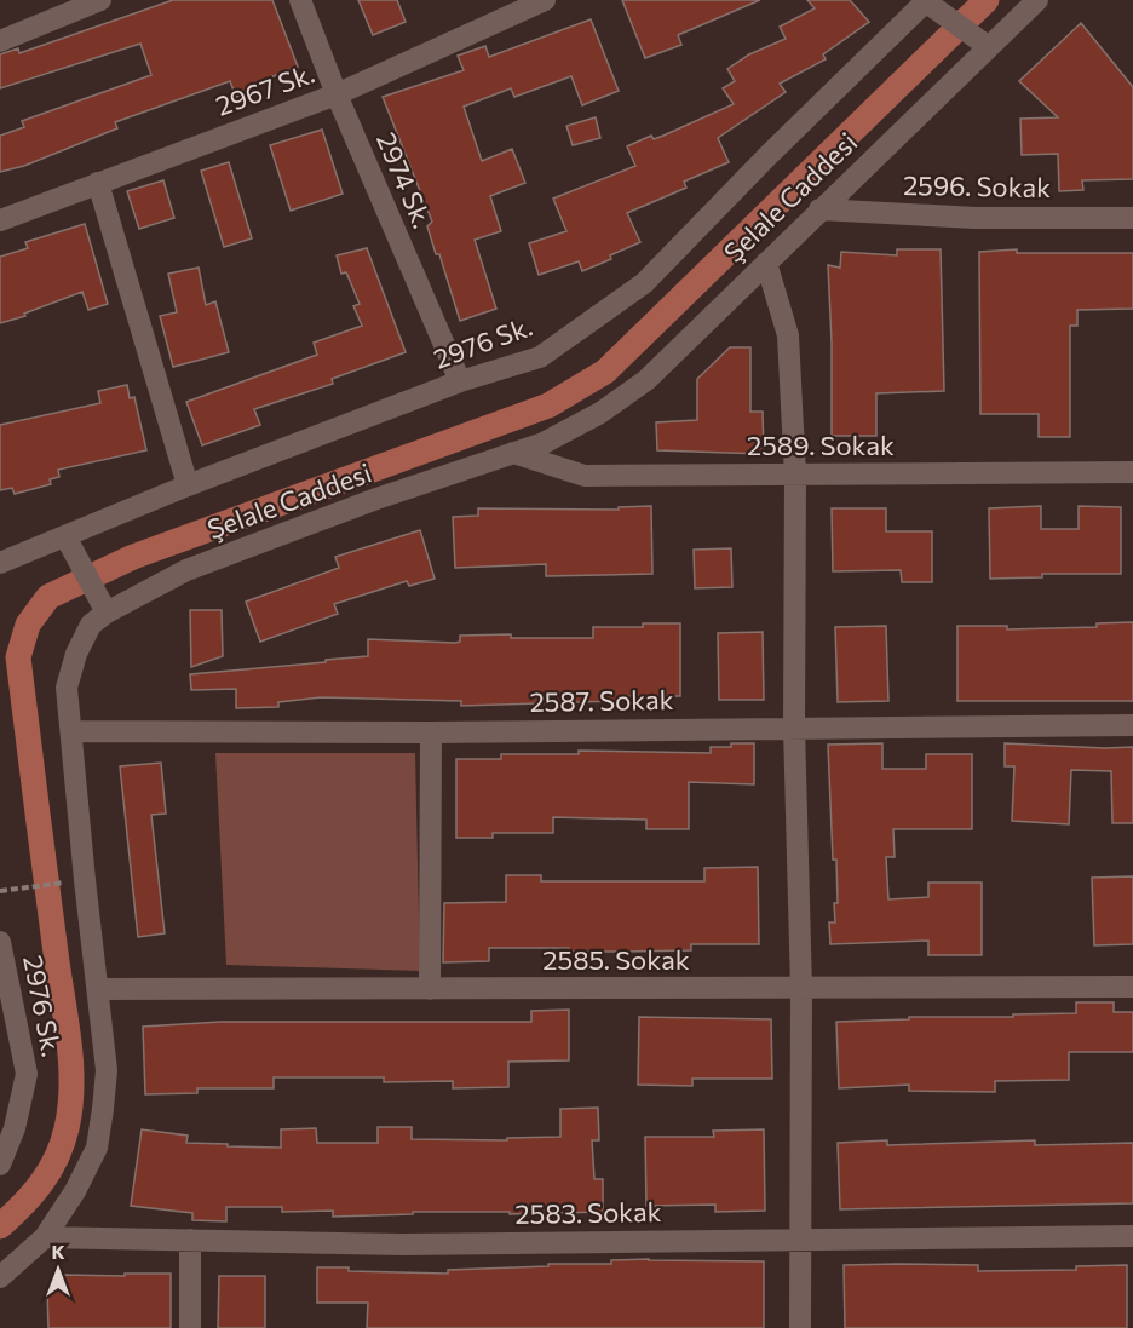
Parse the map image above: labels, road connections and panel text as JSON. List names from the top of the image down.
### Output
{
  "streets": {
    "street": [
      "2967 Sk.",
      "2974 Sk.",
      "2596. Sokak",
      "Şelale Caddesi",
      "2976 Sk.",
      "2589. Sokak",
      "2587. Sokak",
      "2585. Sokak",
      "2583. Sokak"
    ]
  },
  "crossings": [
    ["2967 Sk.", "2974 Sk."],
    ["2974 Sk.", "2976 Sk."],
    ["2596. Sokak", "Şelale Caddesi"],
    ["Şelale Caddesi", "2976 Sk."],
    ["Şelale Caddesi", "2589. Sokak"],
    ["Şelale Caddesi", "2587. Sokak"],
    ["Şelale Caddesi", "2585. Sokak"],
    ["Şelale Caddesi", "2583. Sokak"]
  ],
  "north": "top"
}
